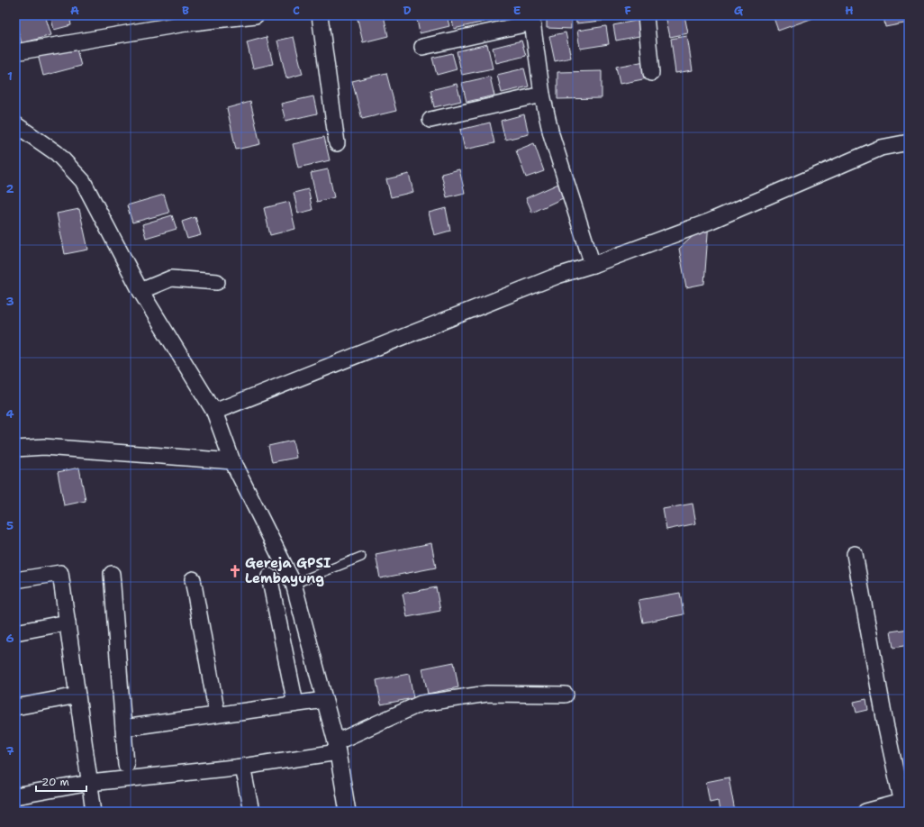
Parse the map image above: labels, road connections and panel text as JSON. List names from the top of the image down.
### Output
{
  "places": {
    "church": ["Gereja GPSI Lembayung"]
  },
  "scale_bar": "20 m",
  "grid": {
    "columns": [
      "A",
      "B",
      "C",
      "D",
      "E",
      "F",
      "G",
      "H"
    ],
    "rows": [
      "1",
      "2",
      "3",
      "4",
      "5",
      "6",
      "7"
    ]
  }
}
